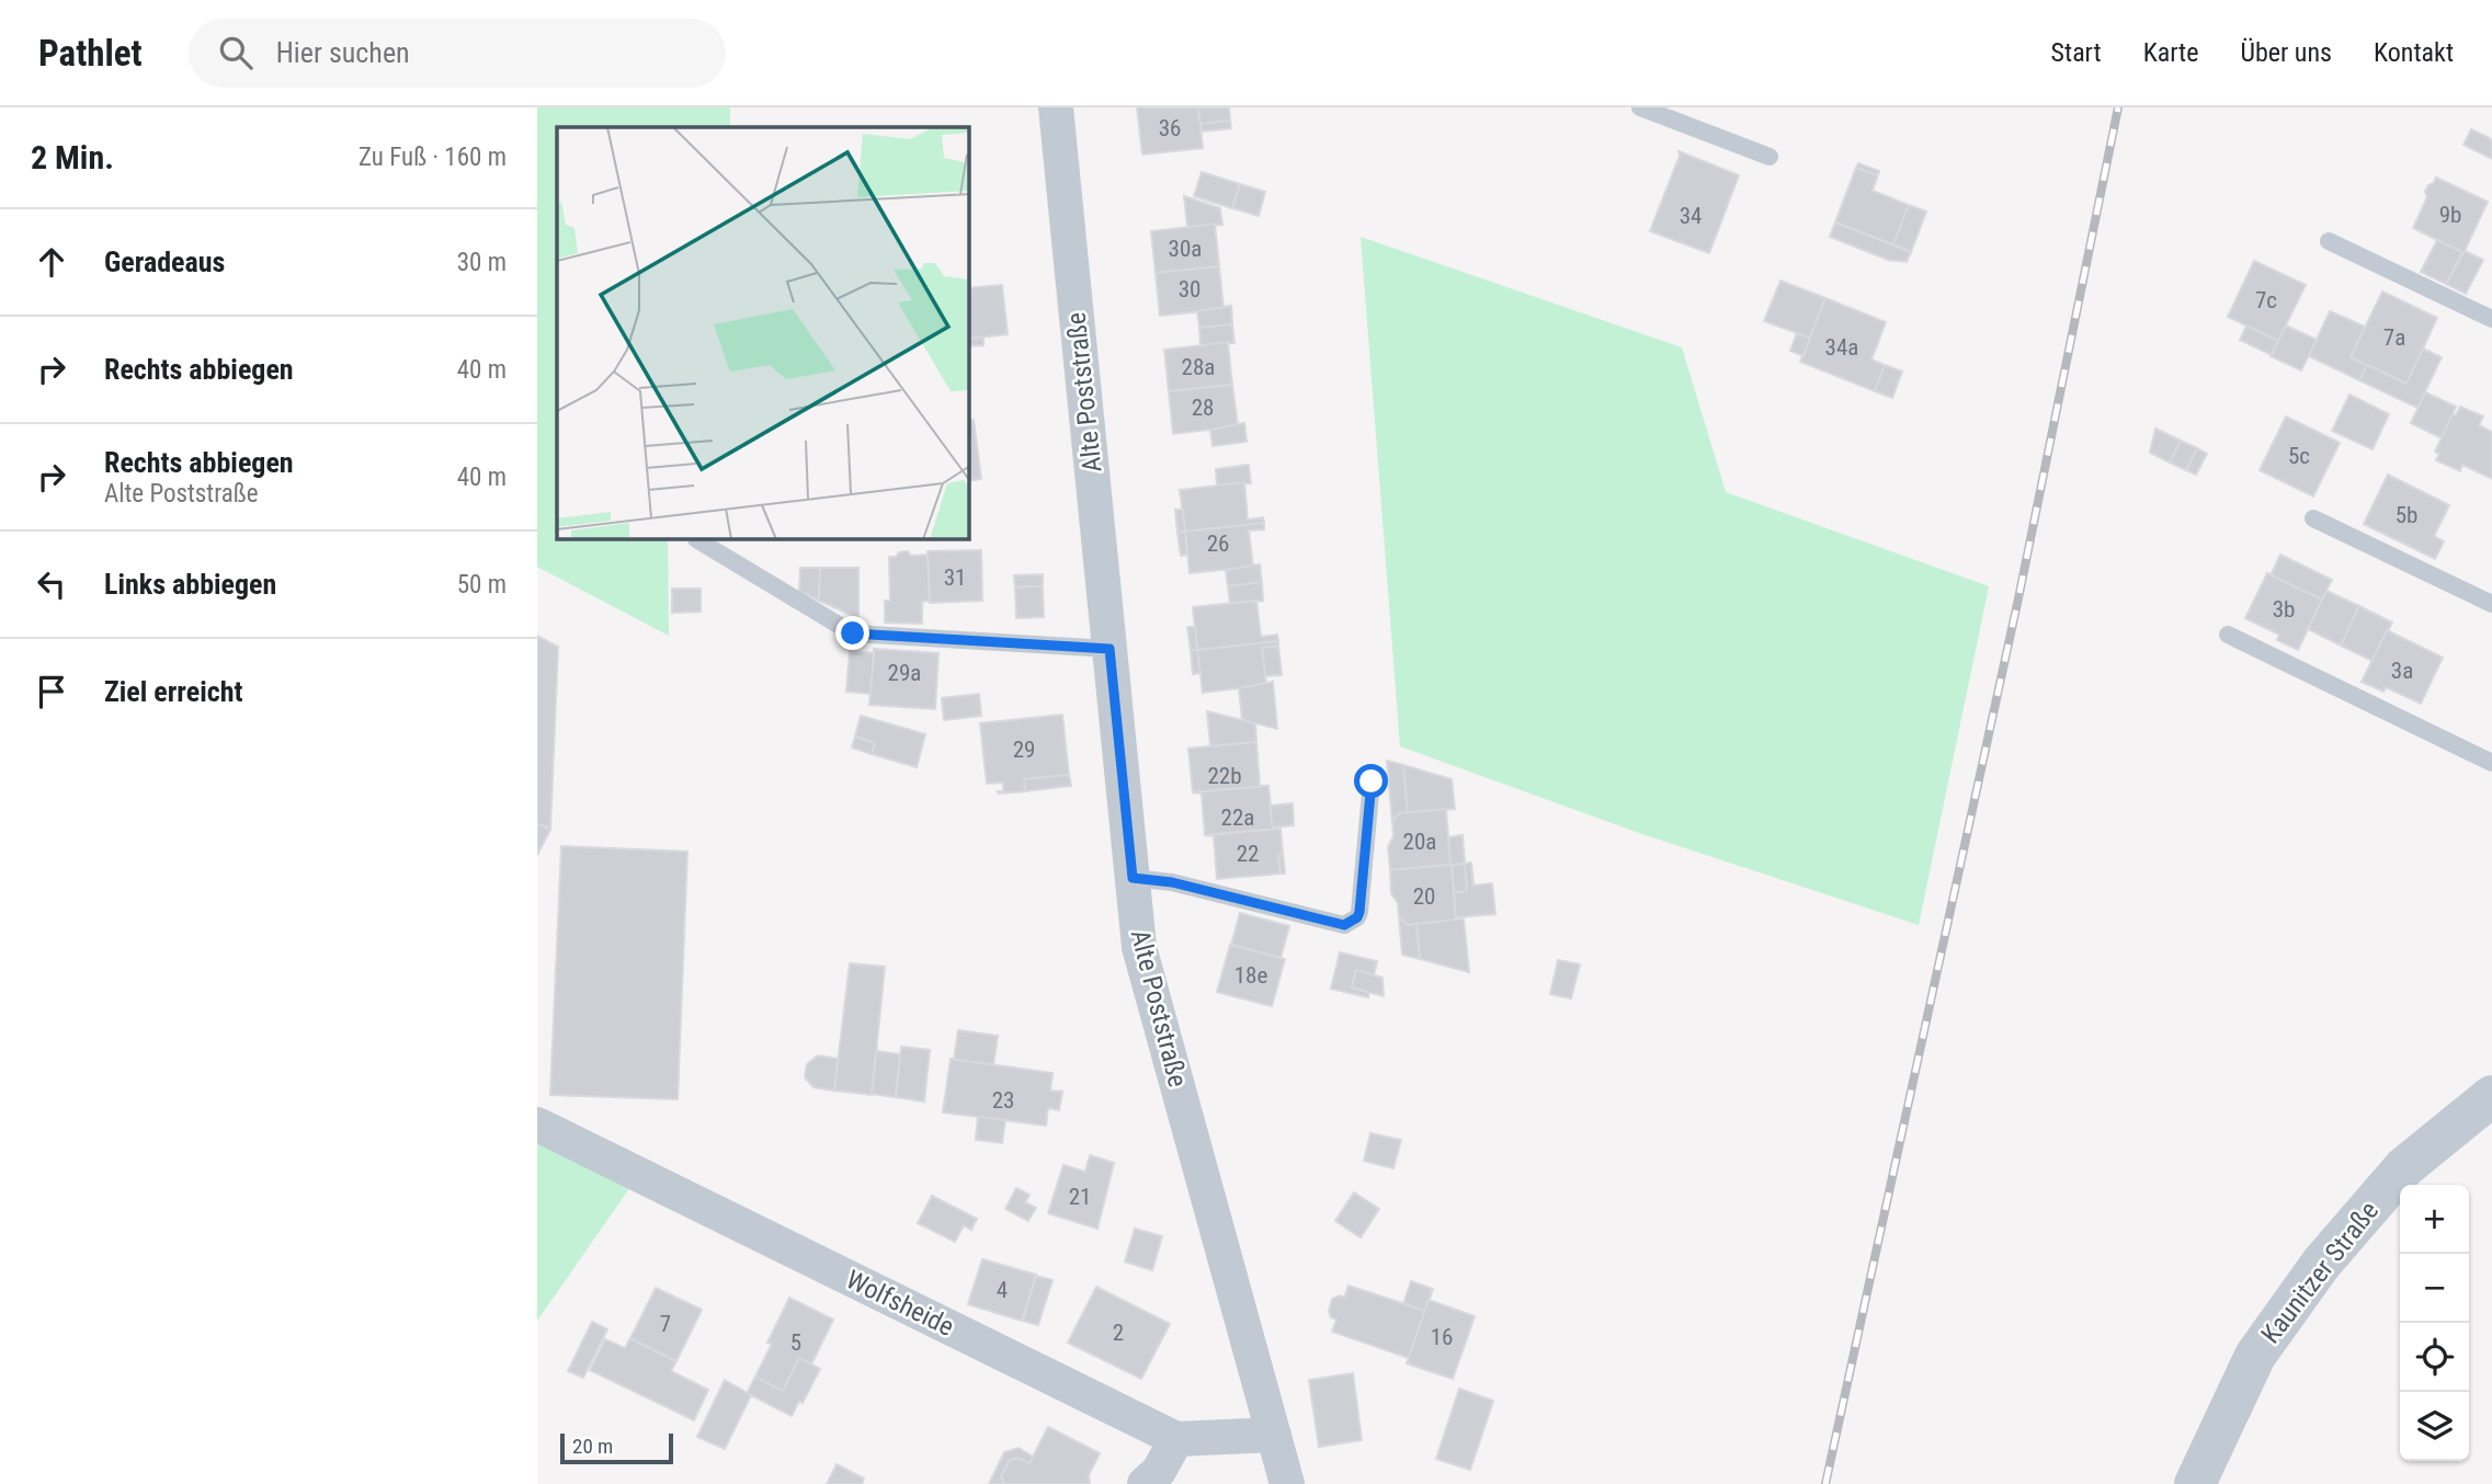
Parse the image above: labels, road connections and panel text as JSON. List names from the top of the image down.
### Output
{
  "streets": {
    "street": ["Alte Poststraße", "Kaunitzer Straße", "Wolfsheide"]
  },
  "crossings": [
    ["Alte Poststraße", "Wolfsheide"]
  ],
  "house_numbers": [
    "36",
    "9b",
    "34",
    "30a",
    "30",
    "7c",
    "7a",
    "34a",
    "28a",
    "28",
    "5c",
    "5b",
    "26",
    "31",
    "3b",
    "3a",
    "29a",
    "29",
    "22b",
    "22a",
    "20a",
    "22",
    "20",
    "18e",
    "23",
    "21",
    "4",
    "7",
    "2",
    "16",
    "5"
  ],
  "scale_bar": "20 m",
  "page": {
    "header": "Pathlet",
    "search": "Hier suchen",
    "nav": [
      "Start",
      "Karte",
      "Über uns",
      "Kontakt"
    ],
    "heading": ["2 Min.", "Zu Fuß · 160 m"],
    "list": [
      ["Geradeaus", "30 m"],
      ["Rechts abbiegen", "40 m"],
      ["Rechts abbiegen", "Alte Poststraße", "40 m"],
      ["Links abbiegen", "50 m"],
      "Ziel erreicht"
    ],
    "map_buttons": ["+", "−"],
    "scale": "20 m"
  }
}
